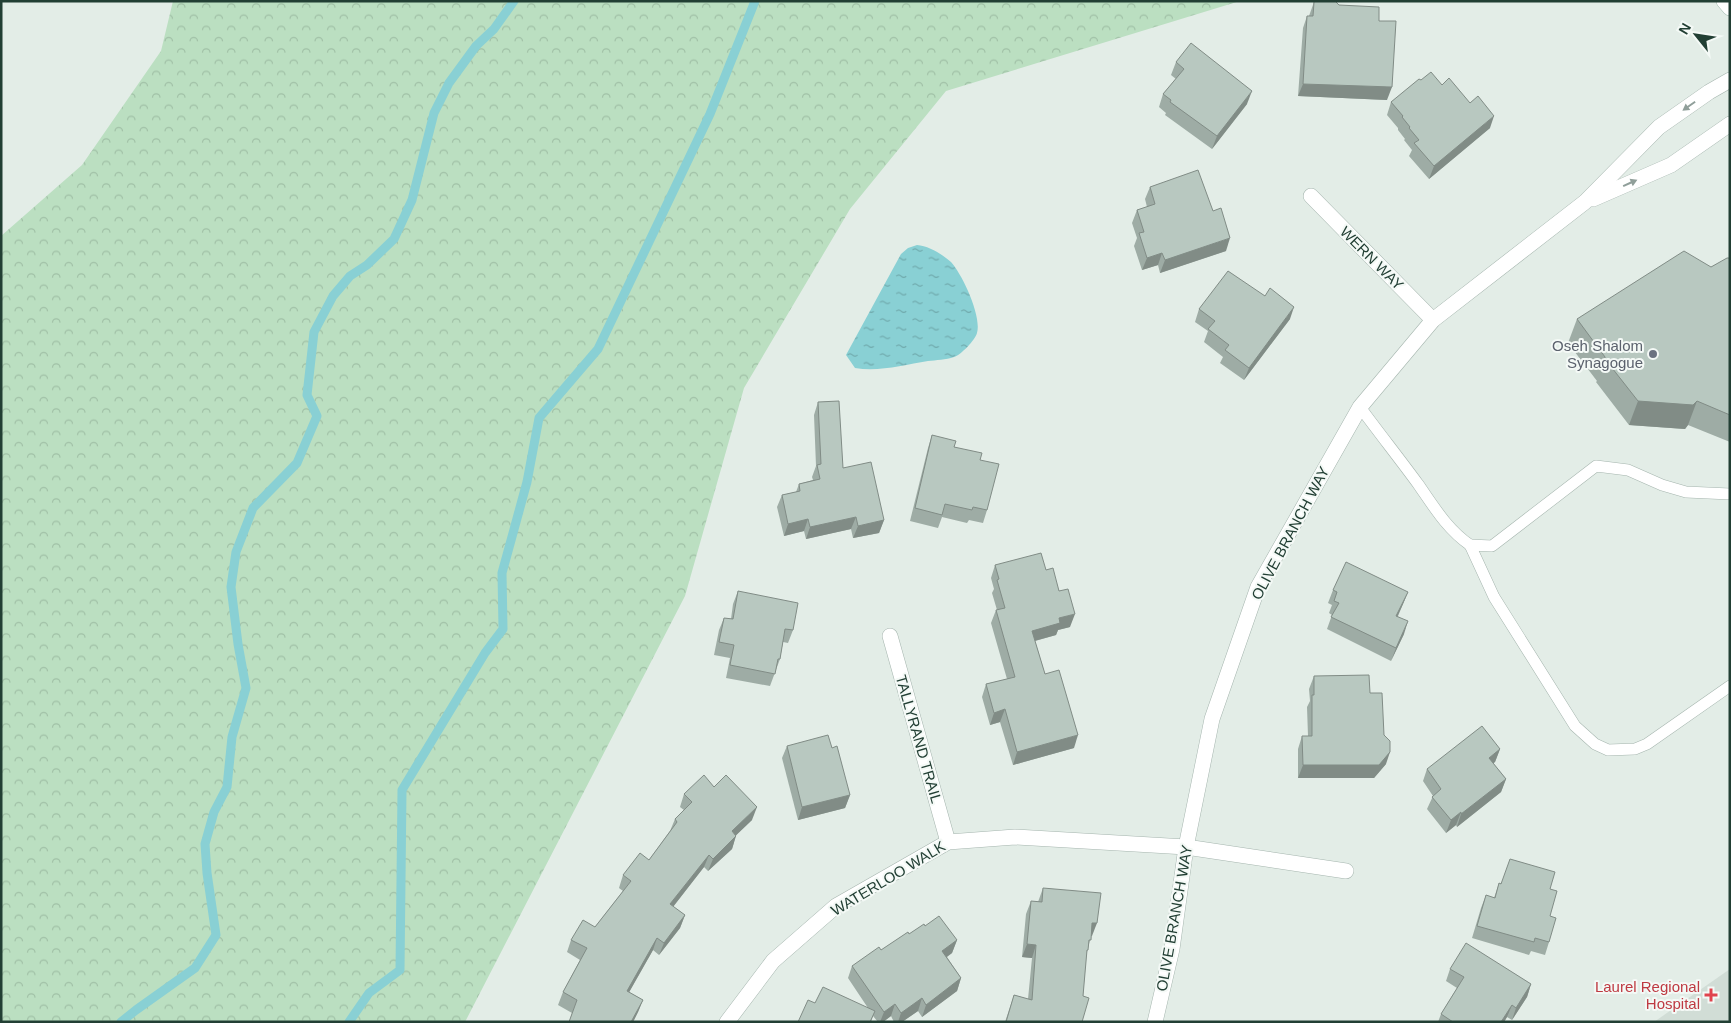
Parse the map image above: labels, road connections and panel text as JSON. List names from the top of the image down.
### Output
{
  "streets": {
    "street": [
      "WERN WAY",
      "OLIVE BRANCH WAY",
      "TALLYRAND TRAIL",
      "WATERLOO WALK"
    ]
  },
  "crossings": [
    ["WERN WAY", "OLIVE BRANCH WAY"],
    ["OLIVE BRANCH WAY", "WATERLOO WALK"],
    ["TALLYRAND TRAIL", "WATERLOO WALK"]
  ],
  "places": {
    "other": ["Oseh Shalom Synagogue"],
    "health": ["Laurel Regional Hospital"]
  },
  "north": "top left"
}
